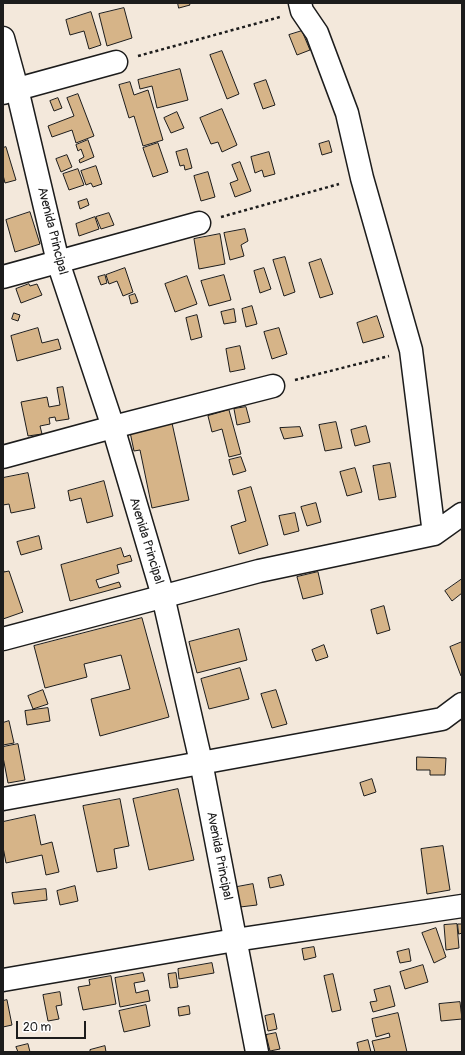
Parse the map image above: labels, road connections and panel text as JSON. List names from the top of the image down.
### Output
{
  "streets": {
    "street": ["Avenida Principal"]
  },
  "scale_bar": "20 m"
}
